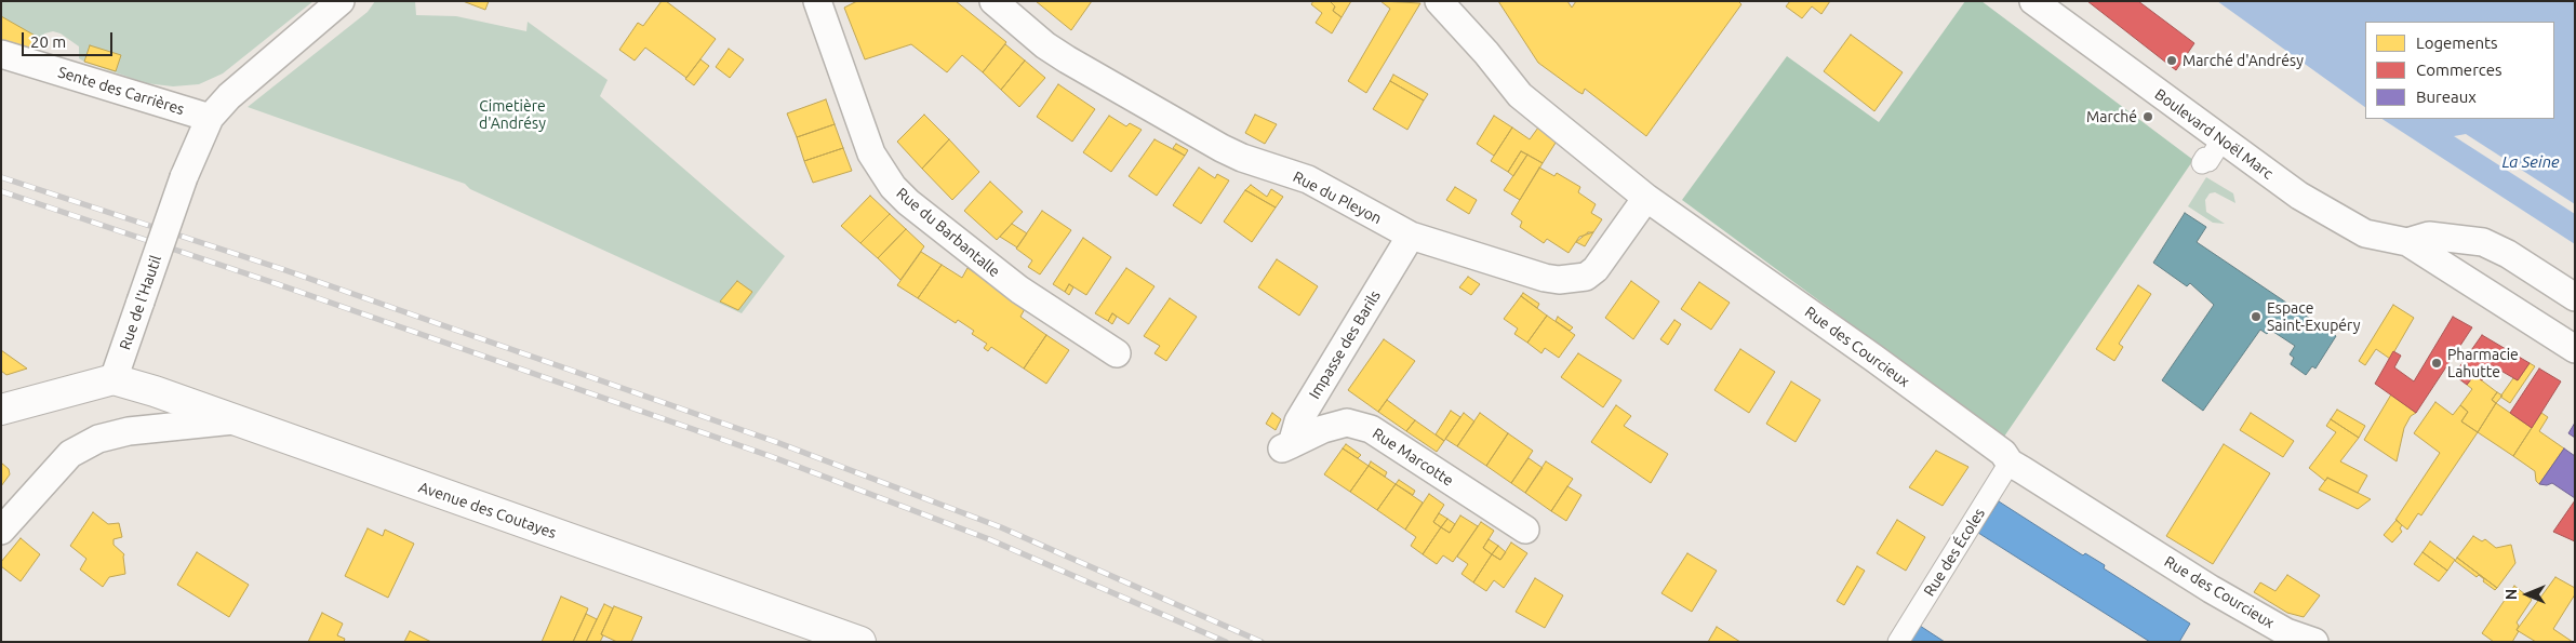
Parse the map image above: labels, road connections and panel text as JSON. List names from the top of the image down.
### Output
{
  "streets": {
    "street": [
      "Sente des Carrières",
      "Boulevard Noël Marc",
      "Rue du Pleyon",
      "Rue du Barbantalle",
      "Rue de l'Hautil",
      "Impasse des Barils",
      "Rue des Courcieux",
      "Rue Marcotte",
      "Avenue des Coutayes",
      "Rue des Écoles"
    ]
  },
  "crossings": [
    ["Sente des Carrières", "Rue de l'Hautil"],
    ["Rue du Pleyon", "Impasse des Barils"],
    ["Rue du Pleyon", "Rue des Courcieux"],
    ["Rue de l'Hautil", "Avenue des Coutayes"],
    ["Impasse des Barils", "Rue Marcotte"],
    ["Rue des Courcieux", "Rue des Écoles"]
  ],
  "water": ["La Seine"],
  "parks": ["Cimetière d'Andrésy"],
  "places": [
    "Marché d'Andrésy",
    "Marché",
    "Espace Saint-Exupéry",
    "Pharmacie Lahutte"
  ],
  "legend": ["Logements", "Commerces", "Bureaux"],
  "scale_bar": "20 m",
  "north": "left"
}
